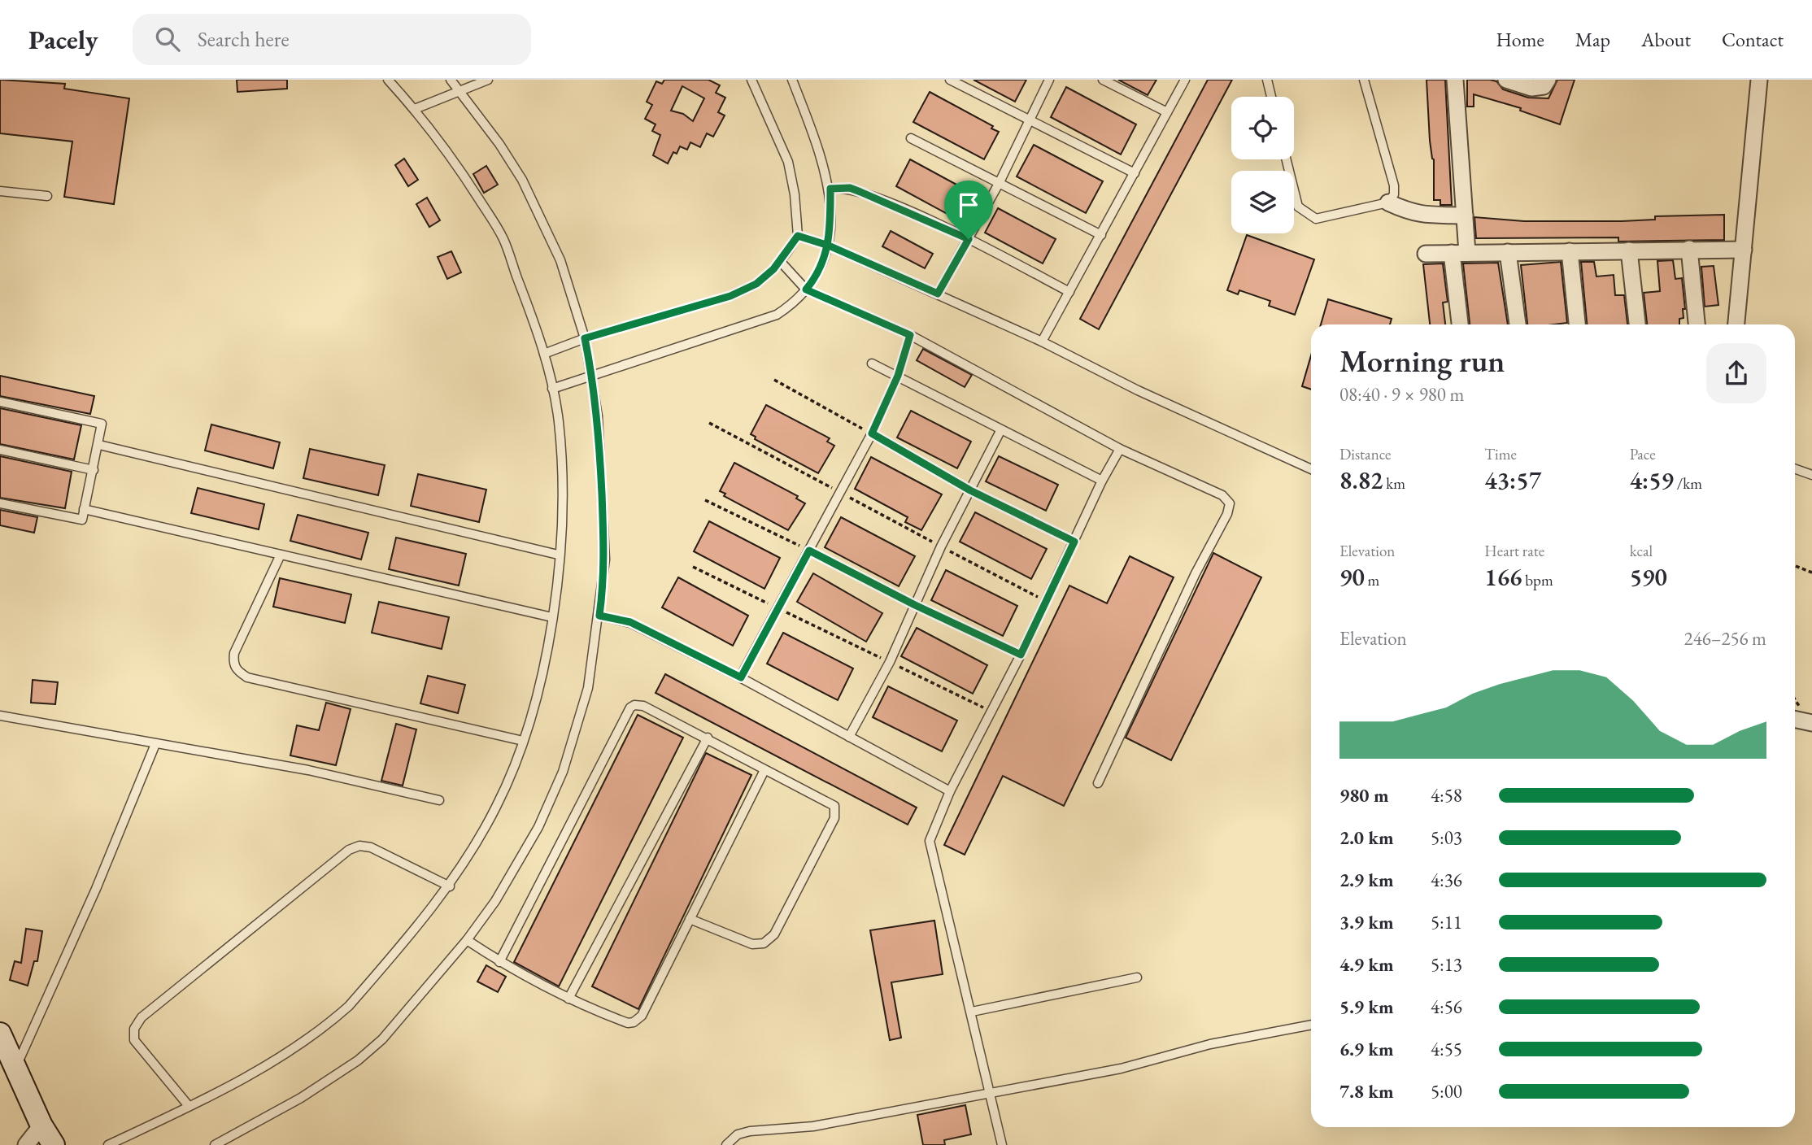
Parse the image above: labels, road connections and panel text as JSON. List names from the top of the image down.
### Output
{
  "page": {
    "header": "Pacely",
    "search": "Search here",
    "nav": [
      "Home",
      "Map",
      "About",
      "Contact"
    ],
    "heading": ["Morning run", "08:40 · 9 × 980 m"],
    "stats": [
      ["Distance", "8.82 km"],
      ["Time", "43:57"],
      ["Pace", "4:59 /km"],
      ["Elevation", "90 m"],
      ["Heart rate", "166 bpm"],
      ["kcal", "590"]
    ],
    "chart": ["Elevation", "246–256 m"],
    "list": [
      {
        "name": "980 m",
        "note": "4:58"
      },
      {
        "name": "2.0 km",
        "note": "5:03"
      },
      {
        "name": "2.9 km",
        "note": "4:36"
      },
      {
        "name": "3.9 km",
        "note": "5:11"
      },
      {
        "name": "4.9 km",
        "note": "5:13"
      },
      {
        "name": "5.9 km",
        "note": "4:56"
      },
      {
        "name": "6.9 km",
        "note": "4:55"
      },
      {
        "name": "7.8 km",
        "note": "5:00"
      }
    ]
  }
}
